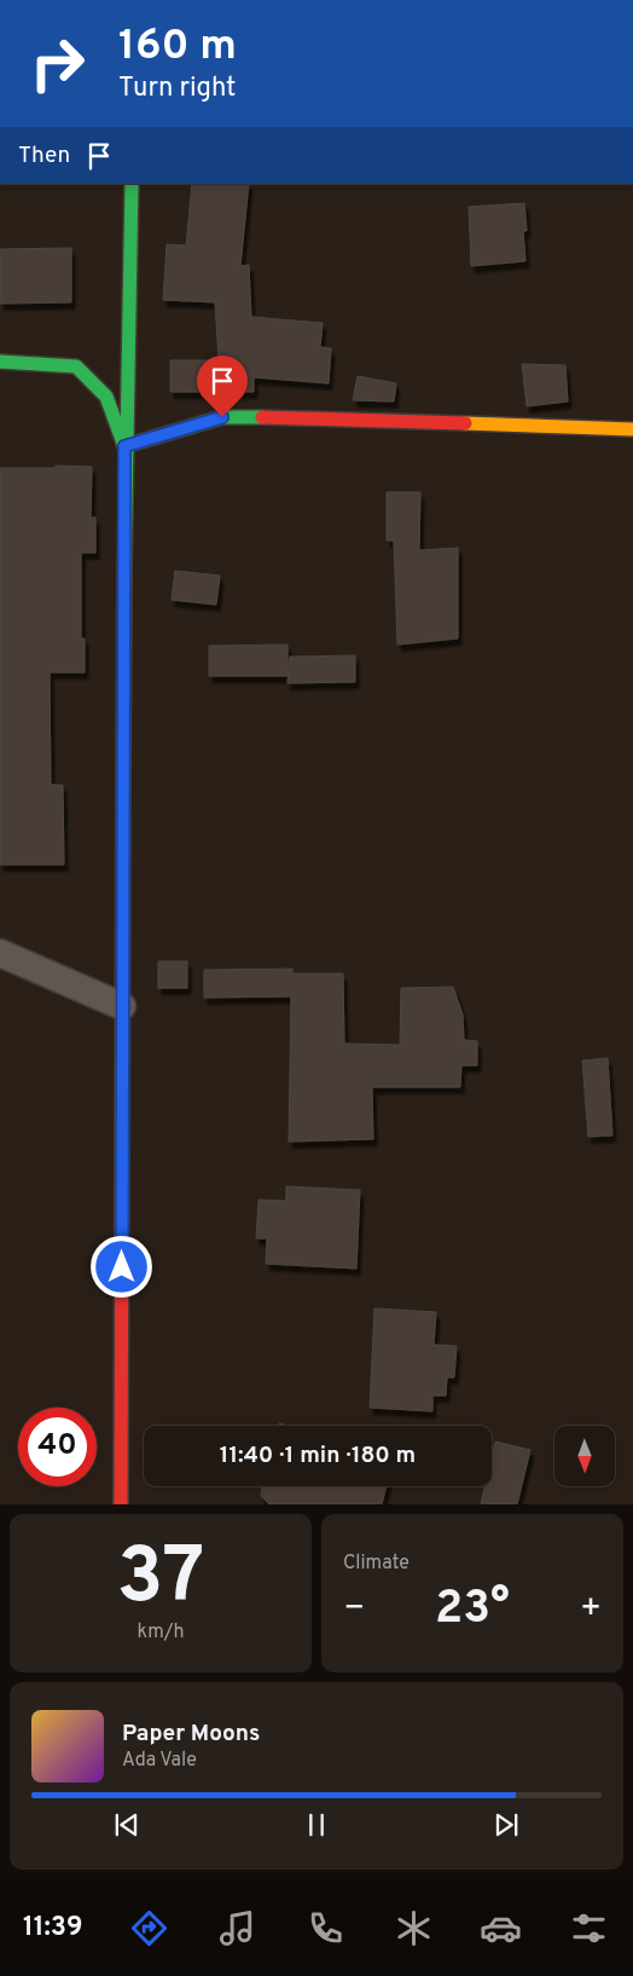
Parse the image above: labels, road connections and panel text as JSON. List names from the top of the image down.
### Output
{
  "north": "bottom",
  "page": {
    "turn": ["160 m", "Turn right"],
    "then": "Then",
    "limit": "40",
    "trip": "11:40 · 1 min · 180 m",
    "tile": [
      ["37", "km/h"],
      "Climate"
    ],
    "heat": ["−", "23°", "+"],
    "song": ["Paper Moons", "Ada Vale"],
    "tabs": "11:39"
  }
}
